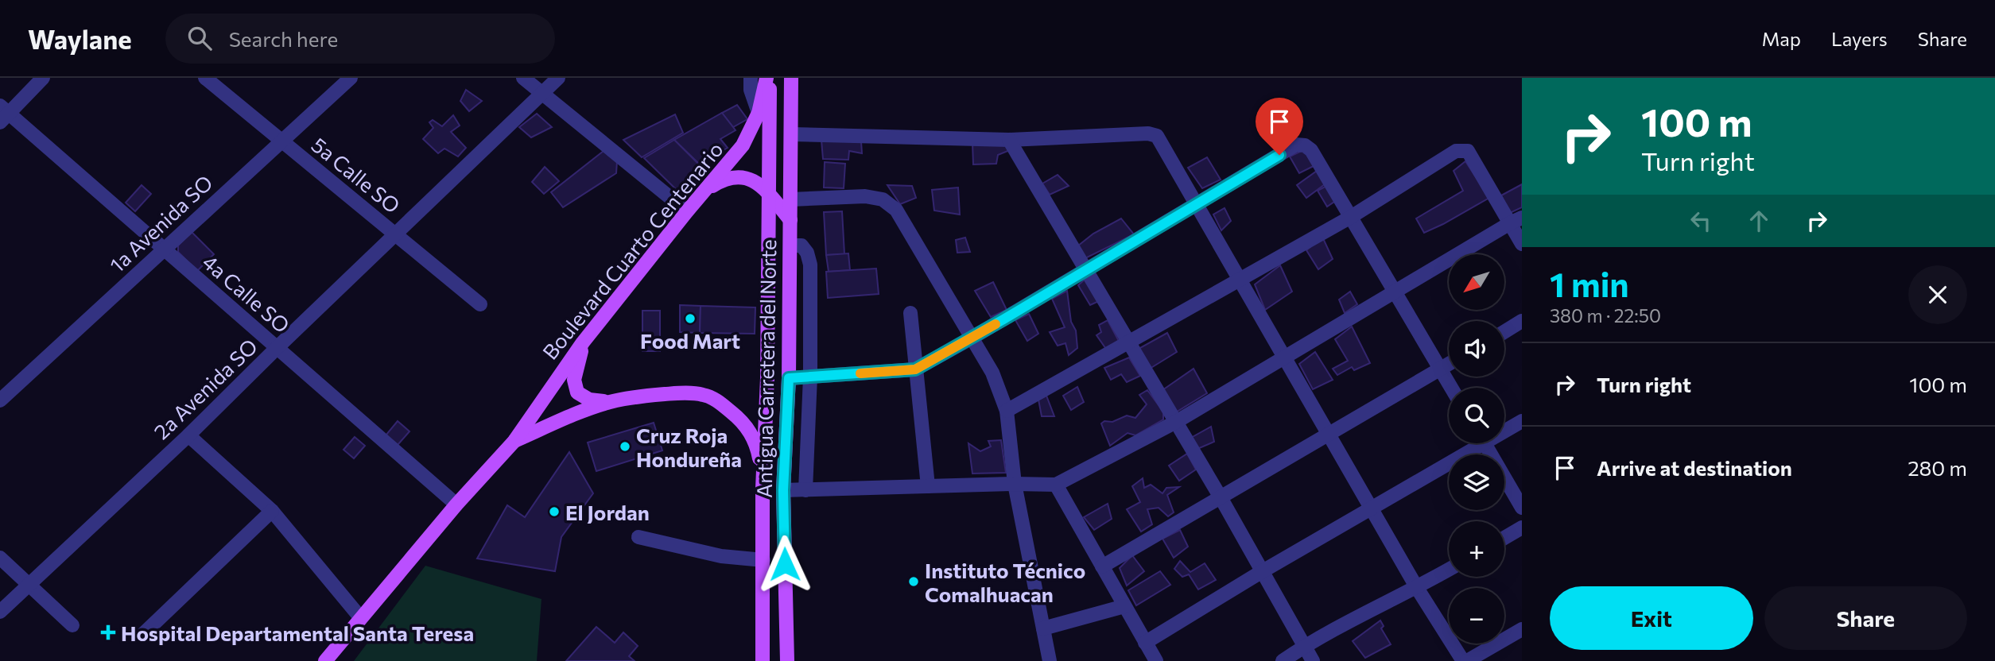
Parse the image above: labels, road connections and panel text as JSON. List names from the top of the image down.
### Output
{
  "streets": {
    "main road": ["Boulevard Cuarto Centenario", "Antigua Carretera del Norte"],
    "street": [
      "5a Calle SO",
      "1a Avenida SO",
      "4a Calle SO",
      "2a Avenida SO"
    ]
  },
  "crossings": [
    ["5a Calle SO", "1a Avenida SO"],
    ["5a Calle SO", "2a Avenida SO"],
    ["1a Avenida SO", "4a Calle SO"],
    ["Boulevard Cuarto Centenario", "4a Calle SO"],
    ["Boulevard Cuarto Centenario", "Antigua Carretera del Norte"],
    ["4a Calle SO", "2a Avenida SO"]
  ],
  "places": {
    "other": [
      "Food Mart",
      "Cruz Roja Hondureña",
      "El Jordan",
      "Instituto Técnico Comalhuacan"
    ],
    "health": ["Hospital Departamental Santa Teresa"]
  },
  "north": "bottom left",
  "page": {
    "header": "Waylane",
    "search": "Search here",
    "nav": ["Map", "Layers", "Share"],
    "turn": ["100 m", "Turn right"],
    "heading": ["1 min", "380 m · 22:50"],
    "map_buttons": ["+", "−"],
    "list": [
      {
        "name": "Turn right",
        "value": "100 m"
      },
      {
        "name": "Arrive at destination",
        "value": "280 m"
      }
    ],
    "buttons": ["Exit", "Share"]
  }
}
